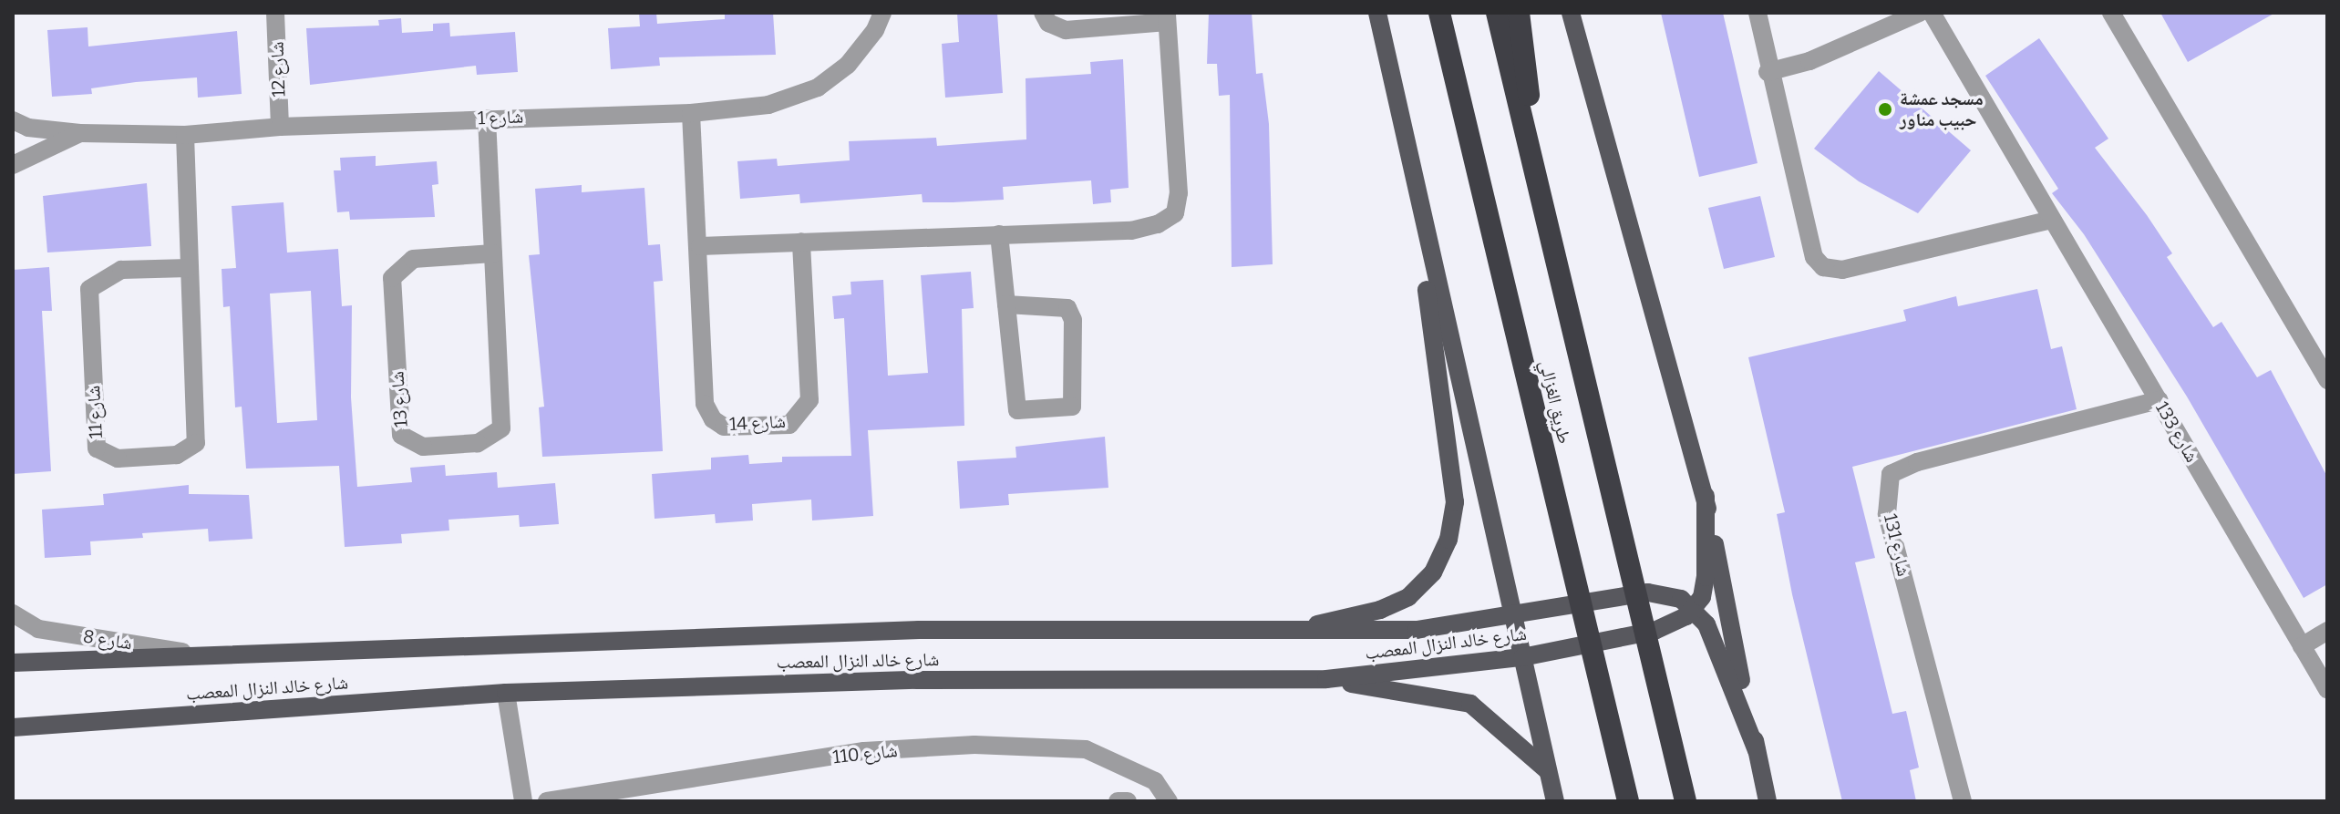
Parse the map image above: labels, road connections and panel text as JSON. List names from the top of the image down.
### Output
{
  "streets": {
    "highway": ["طريق الغزالي"],
    "main road": ["شارع خالد النزال المعصب"],
    "street": [
      "شارع 12",
      "شارع 1",
      "شارع 13",
      "شارع 11",
      "شارع 14",
      "شارع 133",
      "شارع 131",
      "شارع 8",
      "شارع 110"
    ]
  },
  "crossings": [
    ["شارع 12", "شارع 1"],
    ["شارع 1", "شارع 13"],
    ["شارع 1", "شارع 11"],
    ["شارع 1", "شارع 14"],
    ["شارع 133", "شارع 131"],
    ["شارع 8", "شارع خالد النزال المعصب"]
  ],
  "places": ["مسجد عمشة حبيب مناور"]
}
